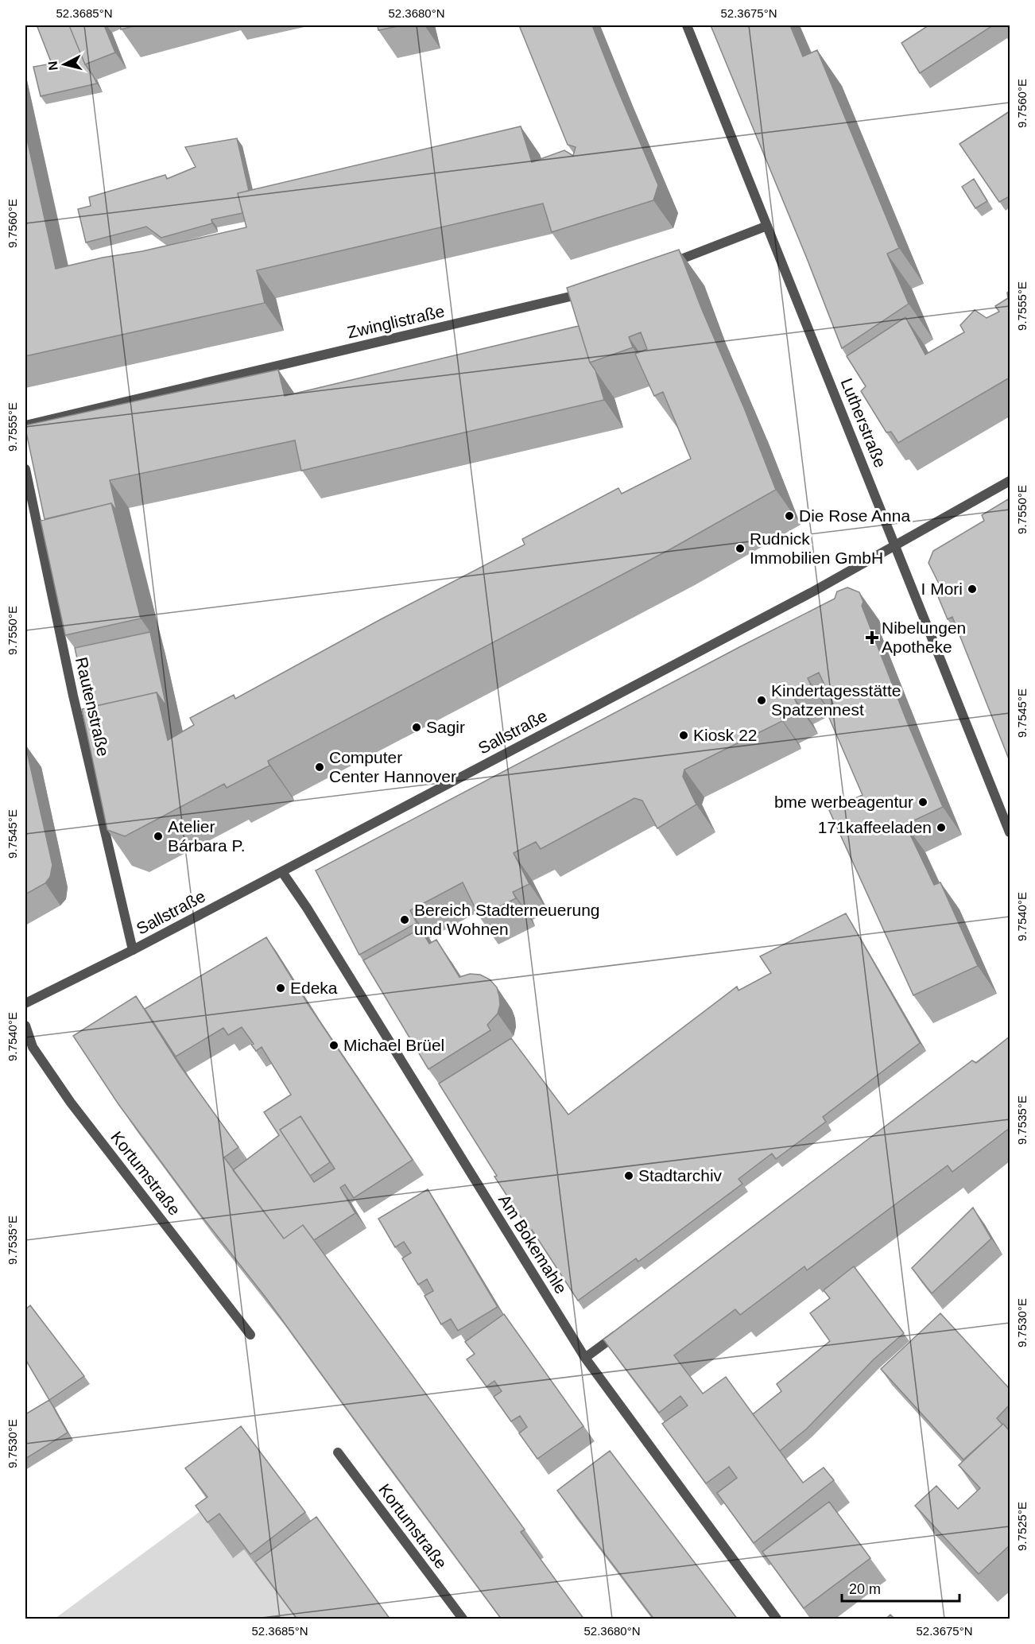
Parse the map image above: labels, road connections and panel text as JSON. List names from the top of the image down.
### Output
{
  "streets": {
    "street": [
      "Zwinglistraße",
      "Lutherstraße",
      "Rautenstraße",
      "Sallstraße",
      "Kortumstraße",
      "Am Bokemahle"
    ]
  },
  "crossings": [
    ["Lutherstraße", "Sallstraße"],
    ["Rautenstraße", "Sallstraße"],
    ["Sallstraße", "Am Bokemahle"]
  ],
  "places": {
    "other": [
      "Die Rose Anna",
      "Rudnick Immobilien GmbH",
      "I Mori",
      "Kindertagesstätte Spatzennest",
      "Sagir",
      "Kiosk 22",
      "Computer Center Hannover",
      "bme werbeagentur",
      "171kaffeeladen",
      "Atelier Bárbara P.",
      "Bereich Stadterneuerung und Wohnen",
      "Edeka",
      "Michael Brüel",
      "Stadtarchiv"
    ],
    "health": ["Nibelungen Apotheke"]
  },
  "scale_bar": "20 m",
  "north": "left",
  "coordinates": [
    "52.3685°N",
    "52.3680°N",
    "52.3675°N",
    "9.7560°E",
    "9.7555°E",
    "9.7550°E",
    "9.7545°E",
    "9.7540°E",
    "9.7535°E",
    "9.7530°E",
    "9.7525°E"
  ]
}
